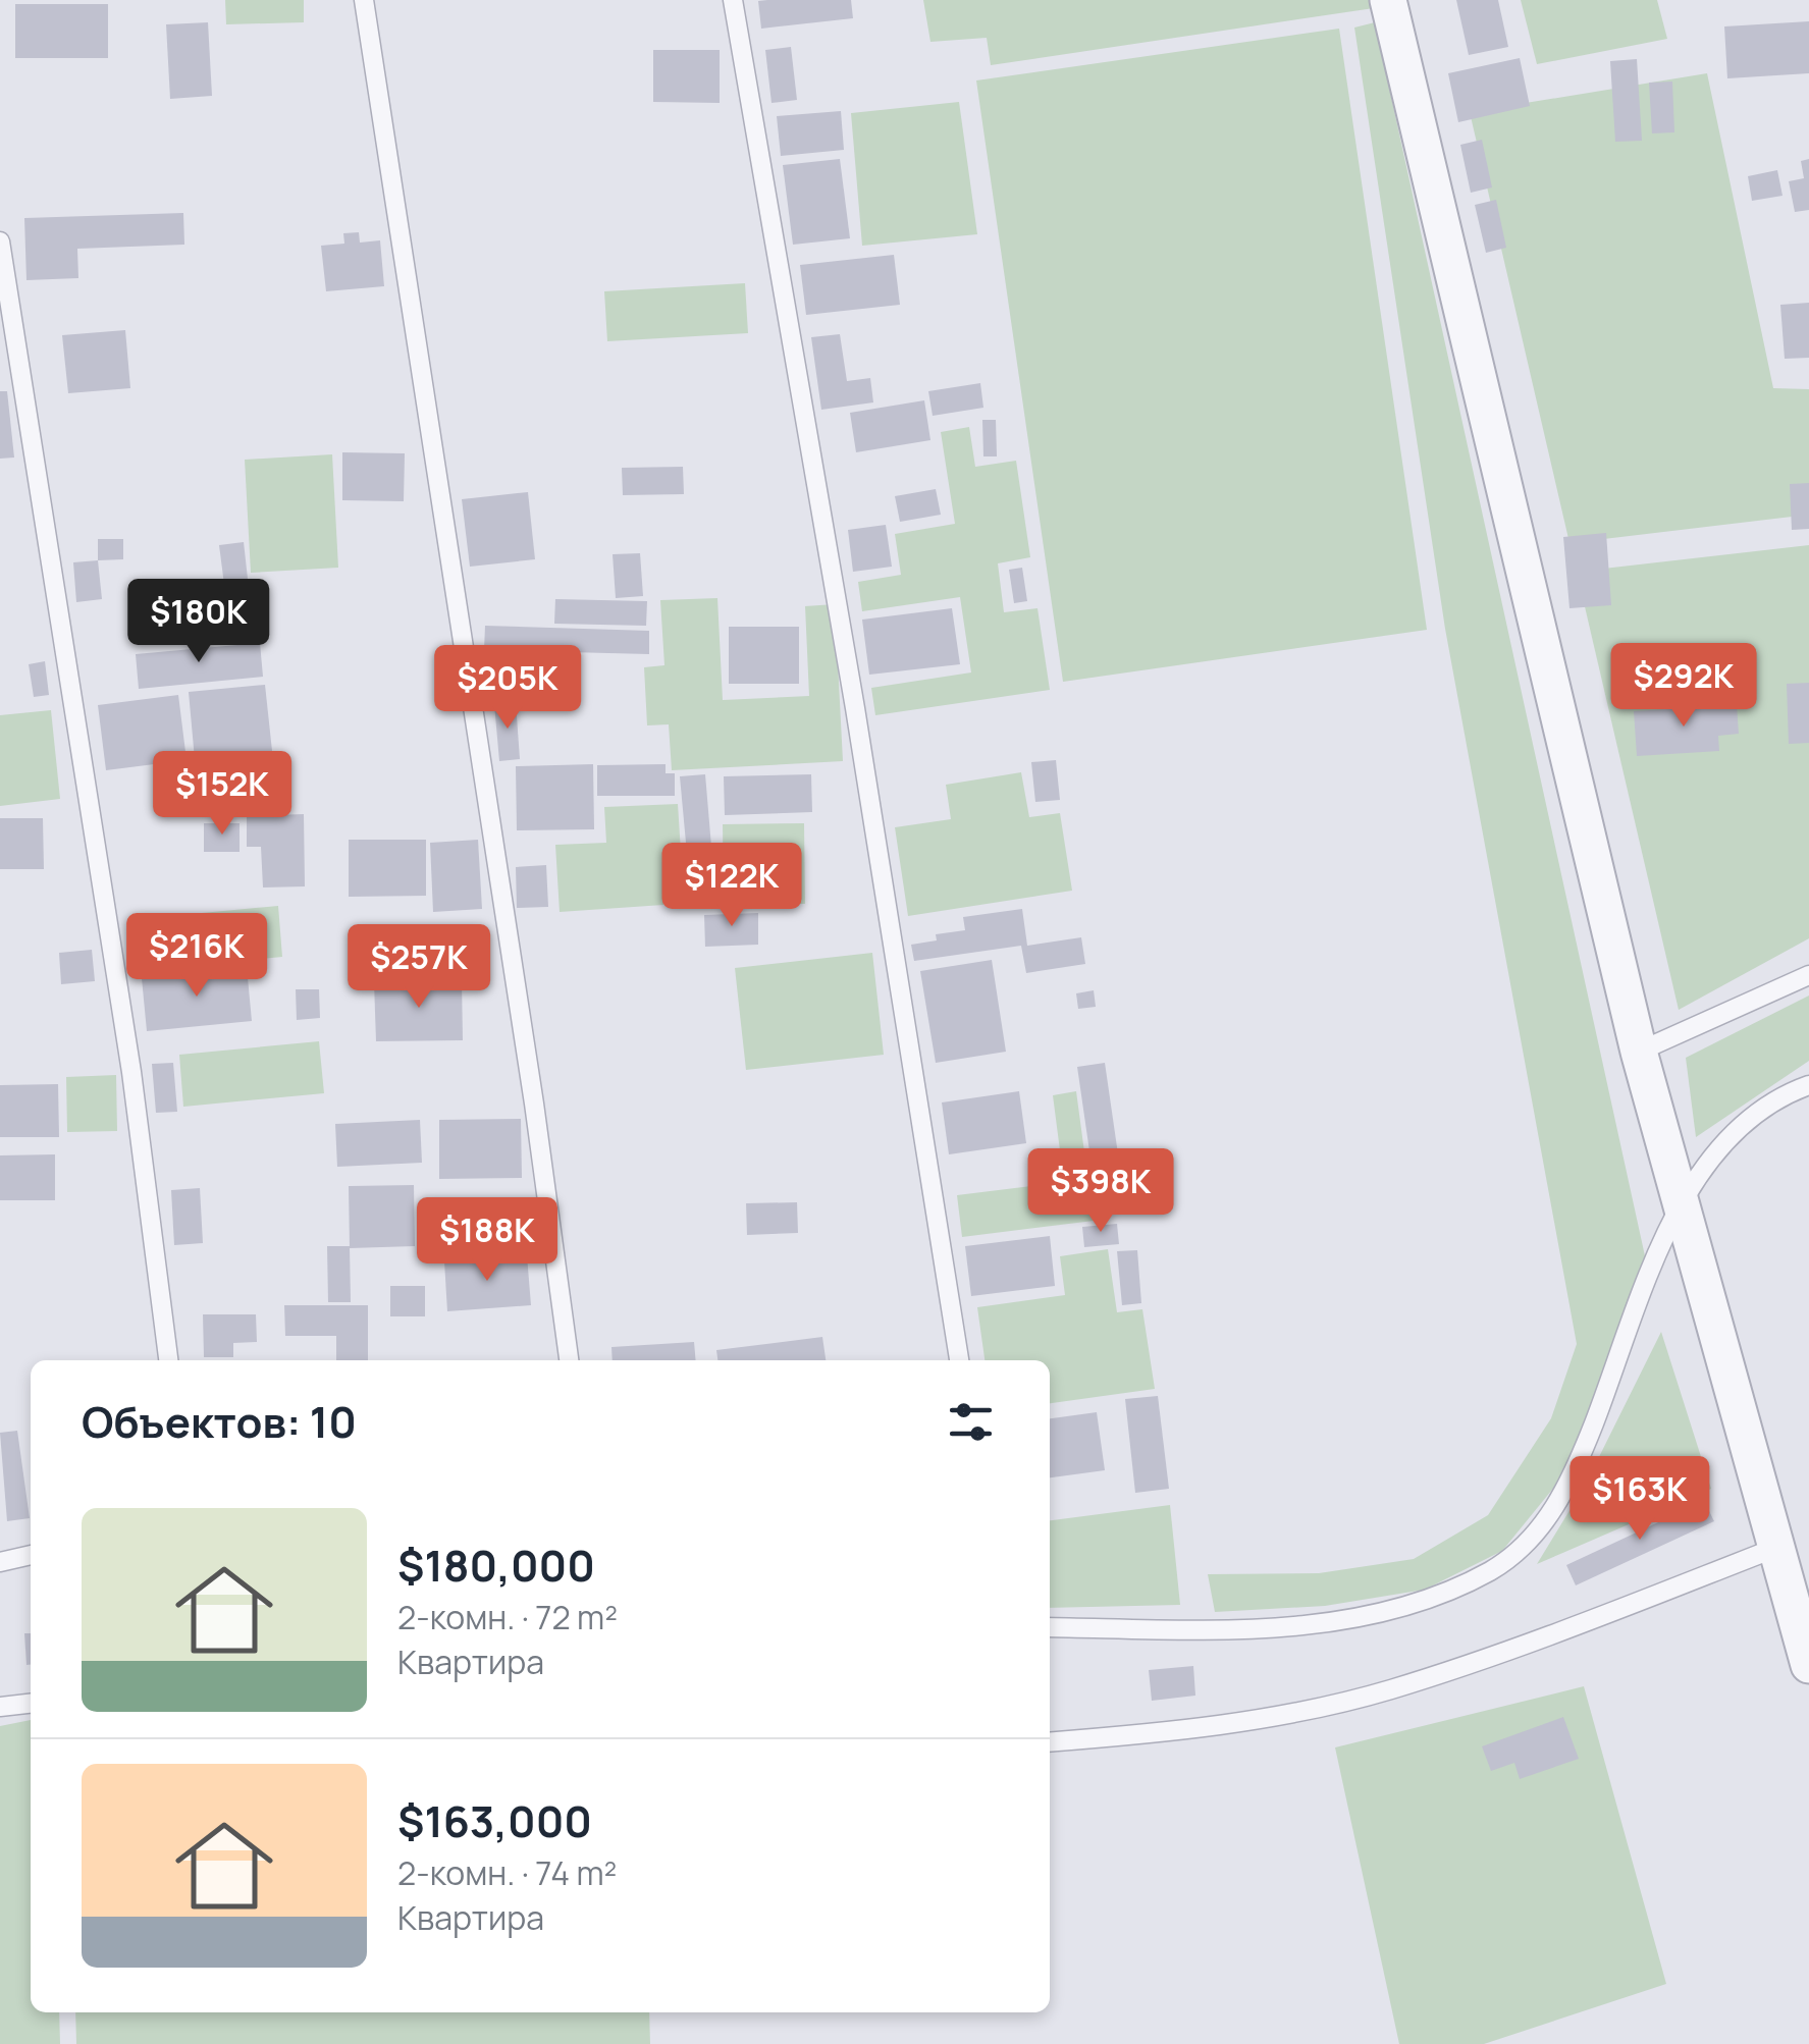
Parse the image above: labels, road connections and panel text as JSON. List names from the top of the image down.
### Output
{
  "page": {
    "price": [
      "$180K",
      "$292K",
      "$205K",
      "$152K",
      "$122K",
      "$216K",
      "$257K",
      "$398K",
      "$188K",
      "$163K"
    ],
    "heading": "Объектов: 10",
    "list": [
      {
        "name": "$180,000",
        "note": "2-комн. · 72 m² · Квартира"
      },
      {
        "name": "$163,000",
        "note": "2-комн. · 74 m² · Квартира"
      }
    ]
  }
}
